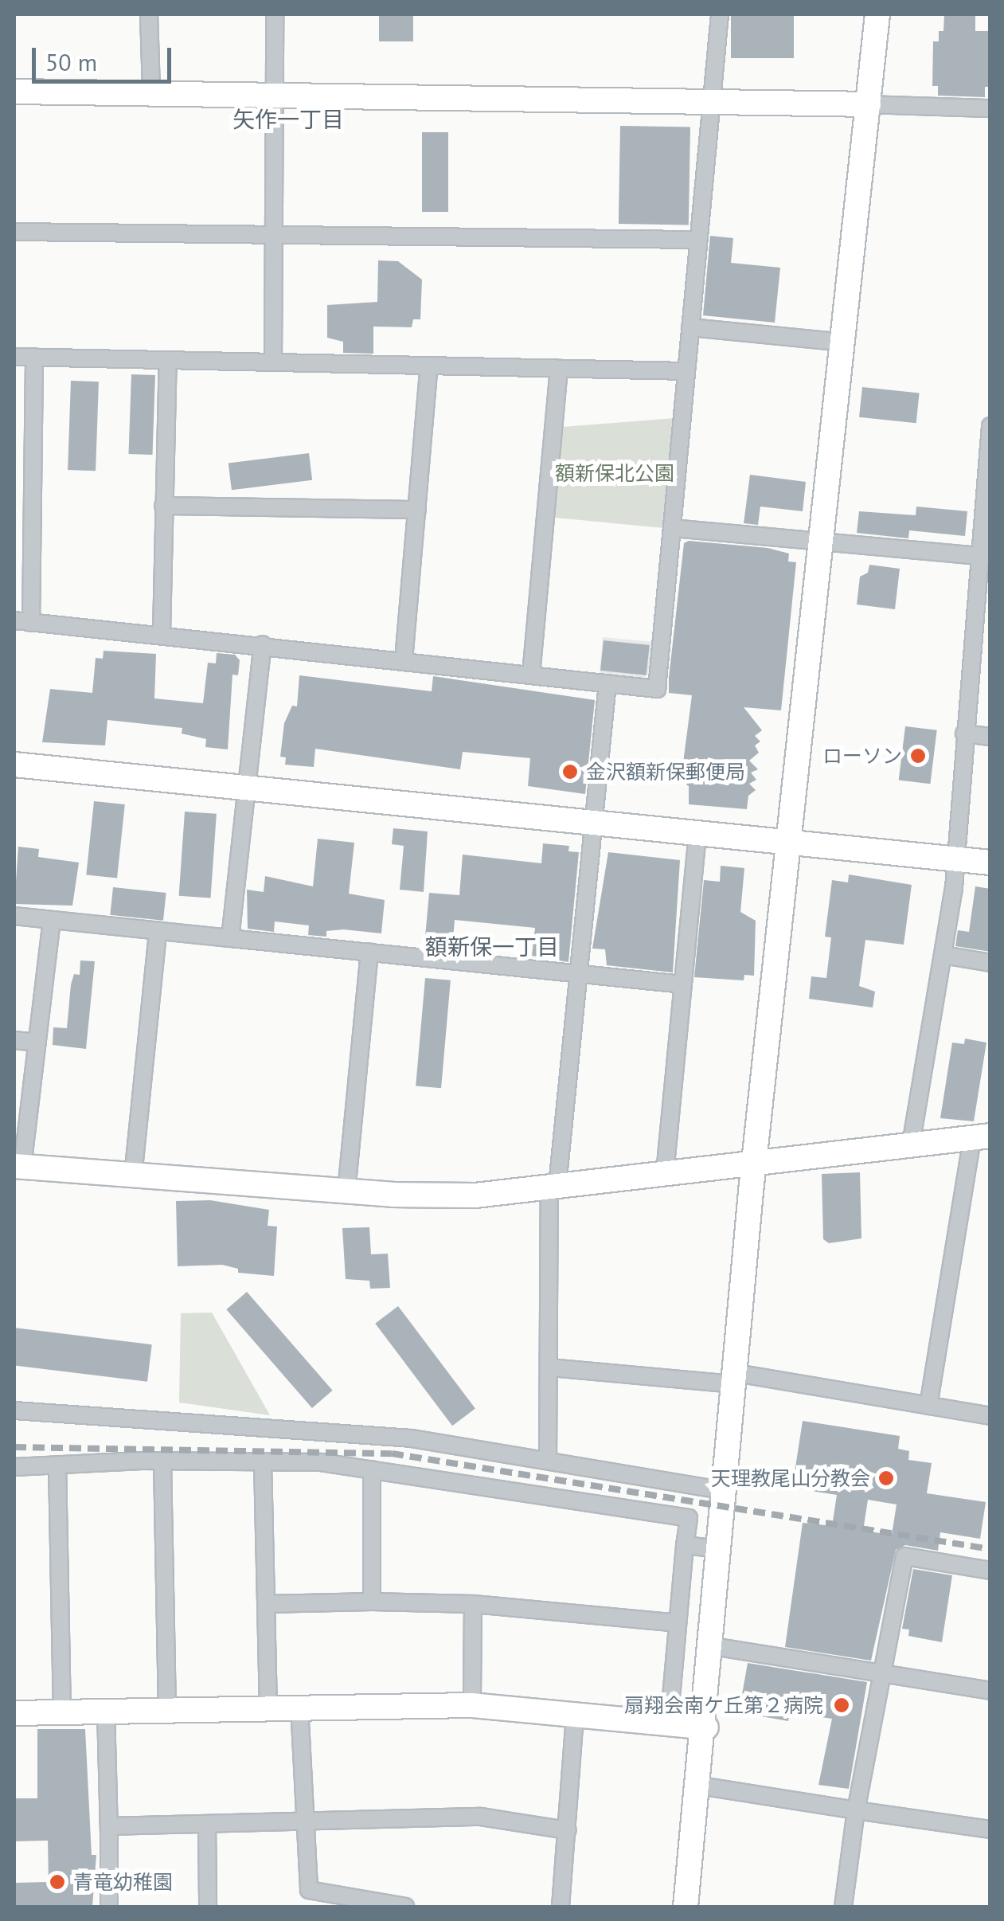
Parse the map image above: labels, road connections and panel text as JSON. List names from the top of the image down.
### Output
{
  "districts": ["矢作一丁目", "額新保一丁目"],
  "parks": ["額新保北公園"],
  "places": [
    "ローソン",
    "金沢額新保郵便局",
    "天理教尾山分教会",
    "扇翔会南ケ丘第２病院",
    "青竜幼稚園"
  ],
  "scale_bar": "50 m"
}
